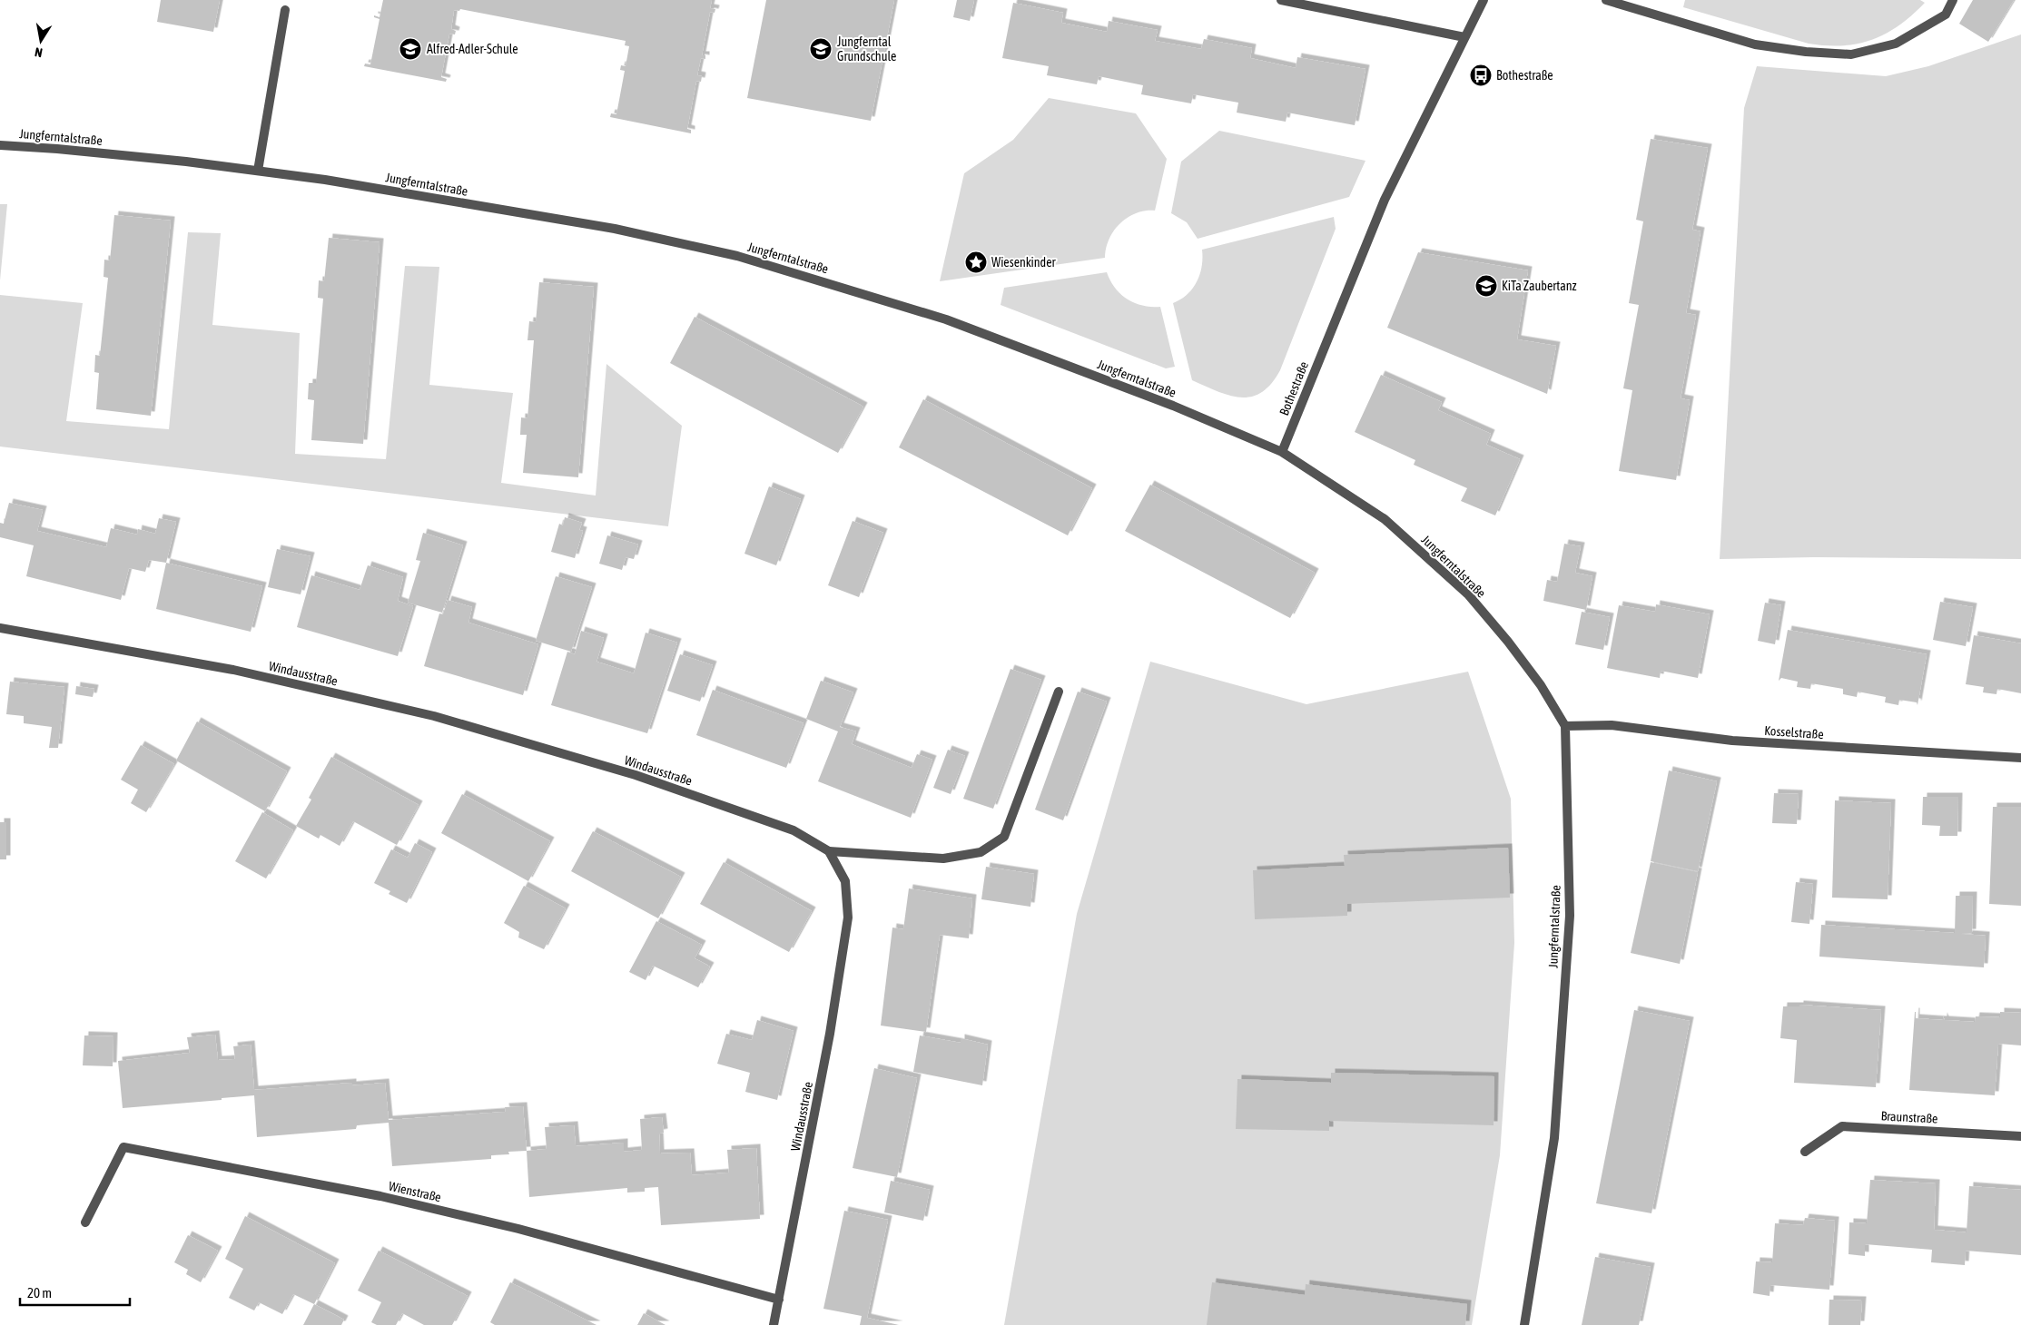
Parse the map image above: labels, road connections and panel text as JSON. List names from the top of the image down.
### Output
{
  "streets": {
    "street": [
      "Jungferntalstraße",
      "Bothestraße",
      "Windausstraße",
      "Kosselstraße",
      "Braunstraße",
      "Wienstraße"
    ]
  },
  "crossings": [
    ["Jungferntalstraße", "Bothestraße"],
    ["Jungferntalstraße", "Kosselstraße"],
    ["Windausstraße", "Wienstraße"]
  ],
  "places": {
    "school or university": ["Alfred-Adler-Schule", "Jungferntal Grundschule", "KiTa Zaubertanz"],
    "bus stop": ["Bothestraße"],
    "place": ["Wiesenkinder"]
  },
  "scale_bar": "20 m",
  "north": "bottom"
}
